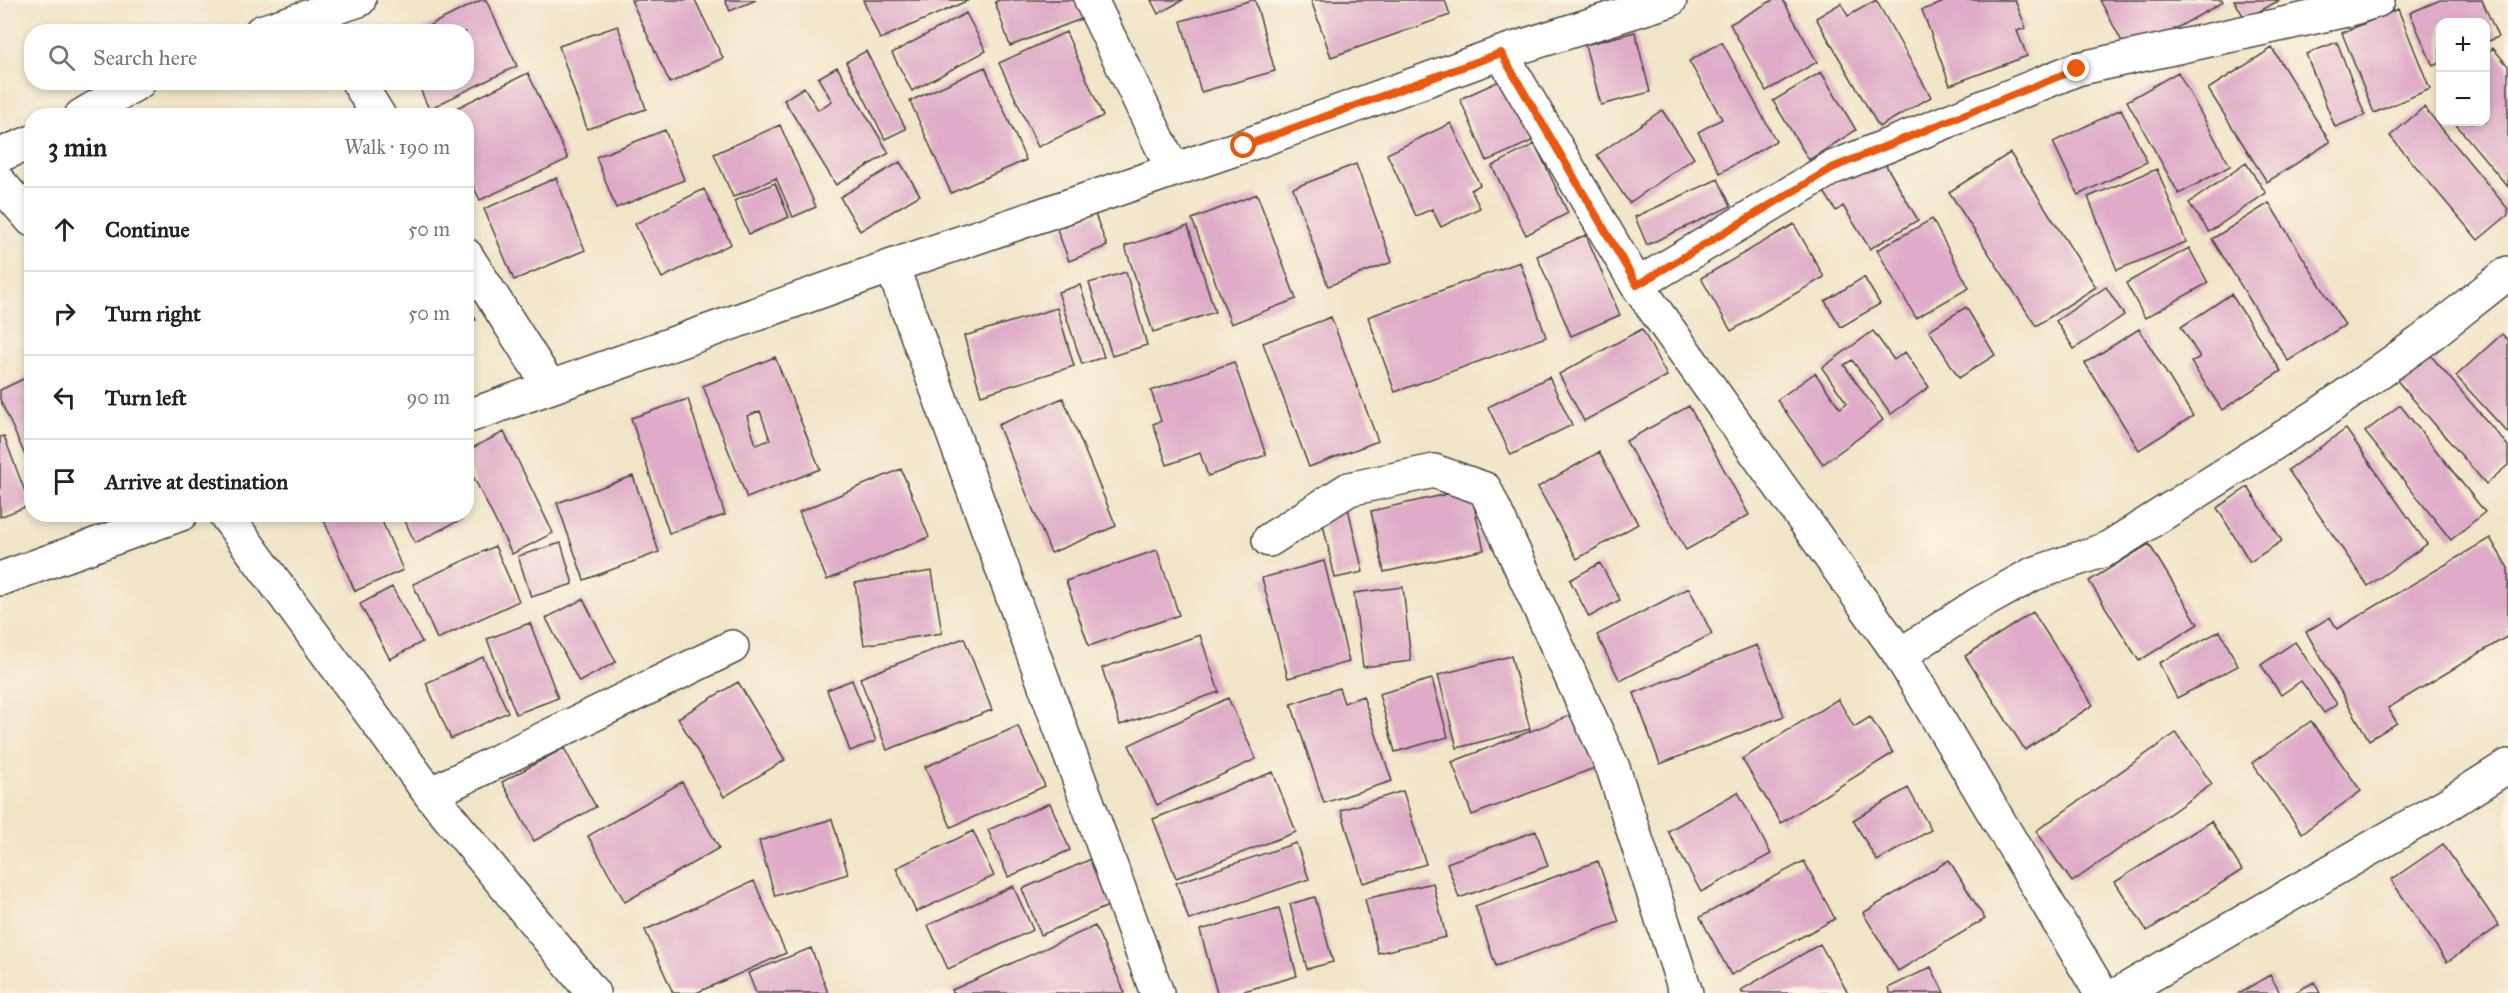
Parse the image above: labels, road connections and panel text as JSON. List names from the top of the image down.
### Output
{
  "page": {
    "map_buttons": ["+", "−"],
    "search": "Search here",
    "heading": ["3 min", "Walk · 190 m"],
    "list": [
      ["Continue", "50 m"],
      ["Turn right", "50 m"],
      ["Turn left", "90 m"],
      "Arrive at destination"
    ]
  }
}
